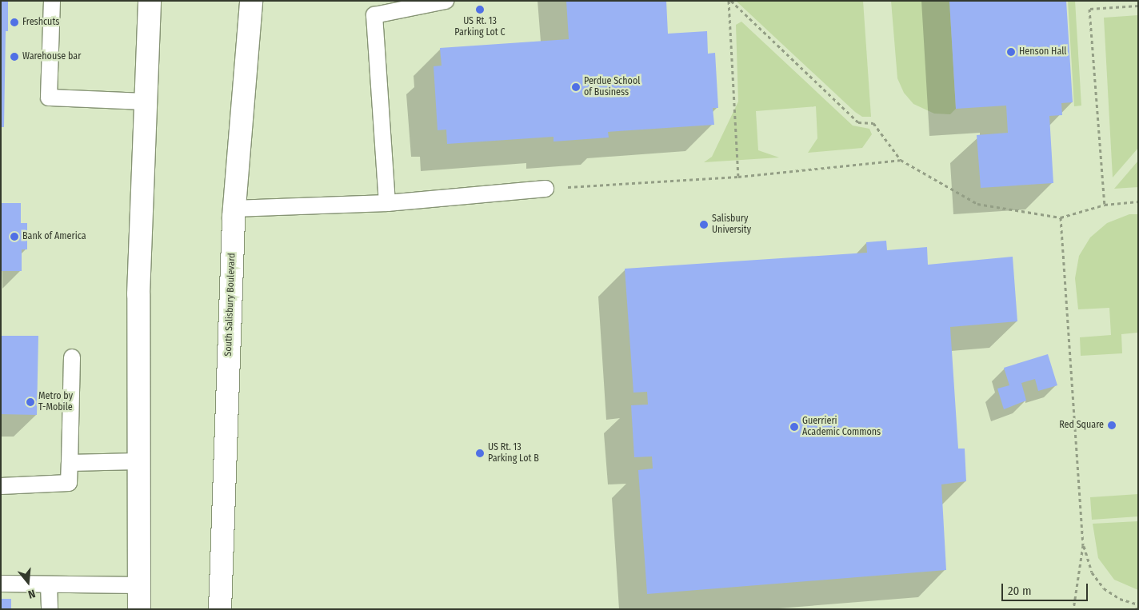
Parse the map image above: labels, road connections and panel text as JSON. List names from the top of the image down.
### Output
{
  "streets": {
    "main road": ["South Salisbury Boulevard"]
  },
  "places": [
    "US Rt. 13 Parking Lot C",
    "Freshcuts",
    "Henson Hall",
    "Warehouse bar",
    "Perdue School of Business",
    "Salisbury University",
    "Bank of America",
    "Metro by T-Mobile",
    "Red Square",
    "Guerrieri Academic Commons",
    "US Rt. 13 Parking Lot B"
  ],
  "scale_bar": "20 m",
  "north": "bottom"
}
